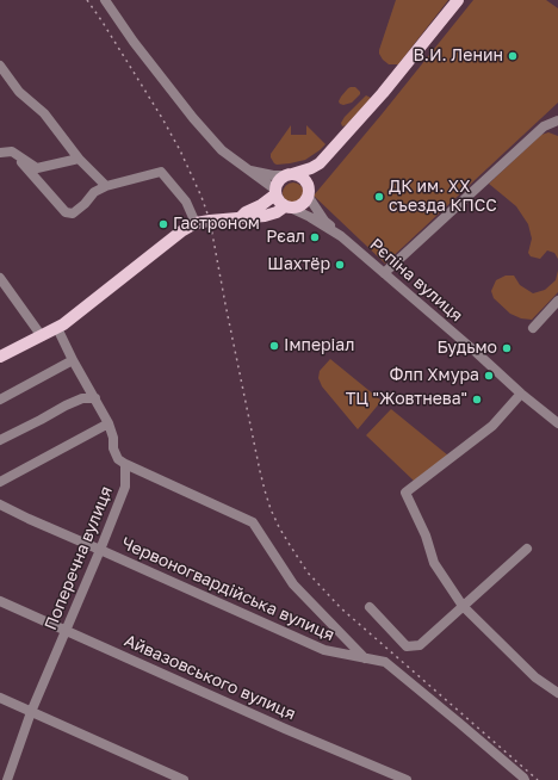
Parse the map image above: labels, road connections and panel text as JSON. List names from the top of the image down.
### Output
{
  "streets": {
    "street": [
      "Рєпіна вулиця",
      "Поперечна вулиця",
      "Червоногвардійська вулиця",
      "Айвазовського вулиця"
    ]
  },
  "crossings": [
    ["Поперечна вулиця", "Червоногвардійська вулиця"],
    ["Поперечна вулиця", "Айвазовського вулиця"]
  ],
  "places": [
    "В.И. Ленин",
    "ДК им. XX съезда КПСС",
    "Гастроном",
    "Рєал",
    "Шахтёр",
    "Імперіал",
    "Будьмо",
    "Флп Хмура",
    "ТЦ \"Жовтнева\""
  ]
}
